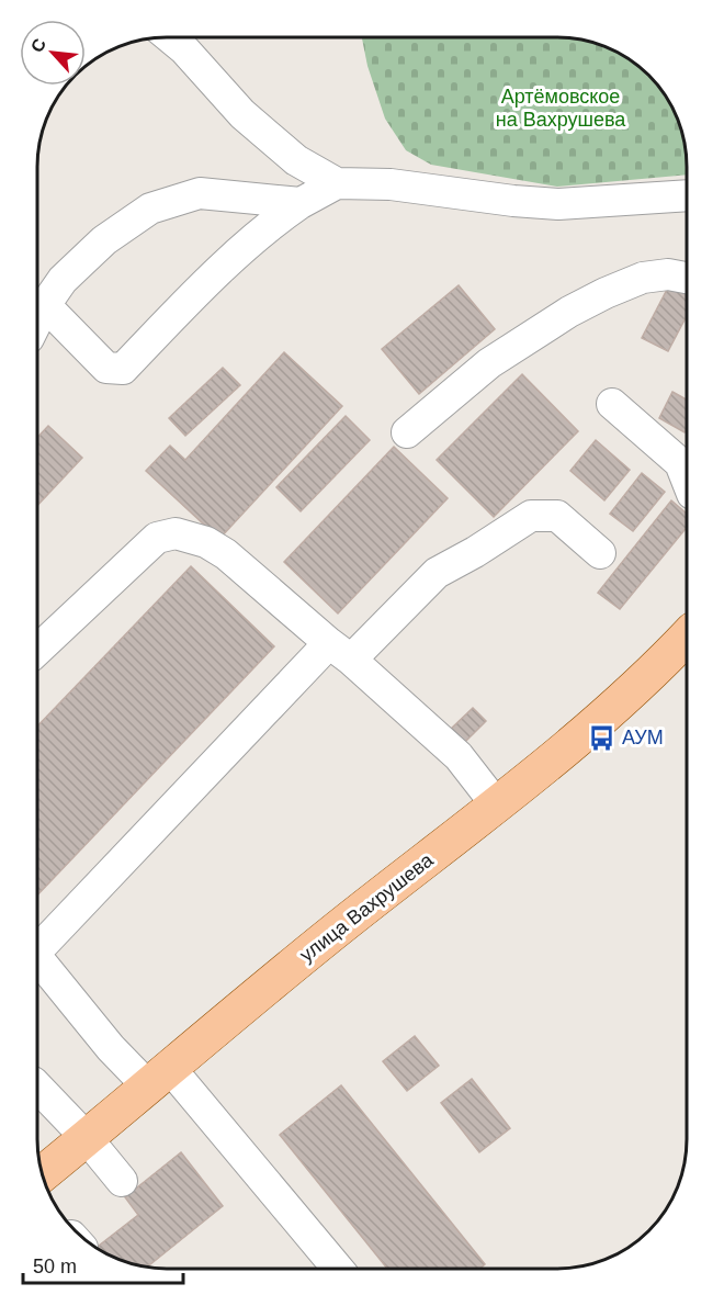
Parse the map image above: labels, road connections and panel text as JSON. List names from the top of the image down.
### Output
{
  "streets": {
    "main road": ["улица Вахрушева"]
  },
  "parks": ["Артёмовское на Вахрушева"],
  "places": {
    "bus stop": ["АУМ"]
  },
  "scale_bar": "50 m",
  "north": "top left"
}
